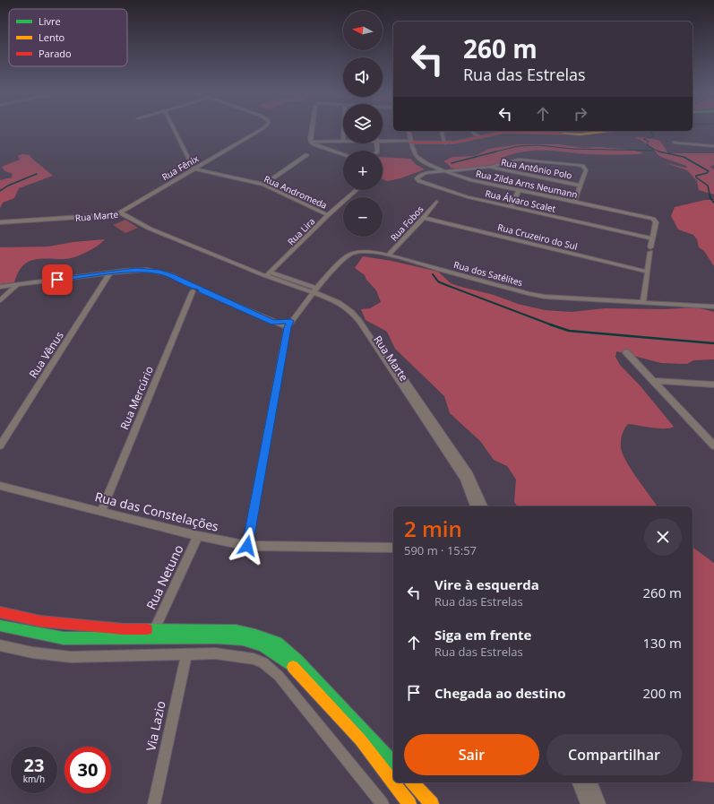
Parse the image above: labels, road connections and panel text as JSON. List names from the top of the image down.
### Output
{
  "streets": {
    "street": [
      "Rua Fênix",
      "Rua Antônio Polo",
      "Rua Zilda Arns Neumann",
      "Rua Andromeda",
      "Rua Álvaro Scalet",
      "Rua Marte",
      "Rua Fobos",
      "Rua Lira",
      "Rua Cruzeiro do Sul",
      "Rua dos Satélites",
      "Rua Vênus",
      "Rua Mercúrio",
      "Rua das Constelações",
      "Rua Netuno",
      "Via Lazio"
    ]
  },
  "crossings": [
    ["Rua Fênix", "Rua Andromeda"],
    ["Rua Fênix", "Rua Marte"],
    ["Rua Zilda Arns Neumann", "Rua Álvaro Scalet"],
    ["Rua Andromeda", "Rua Lira"],
    ["Rua Marte", "Rua Lira"],
    ["Rua Marte", "Rua dos Satélites"],
    ["Rua Fobos", "Rua Cruzeiro do Sul"],
    ["Rua Fobos", "Rua dos Satélites"],
    ["Rua Mercúrio", "Rua das Constelações"],
    ["Rua das Constelações", "Rua Netuno"]
  ],
  "legend": ["Livre", "Lento", "Parado"],
  "north": "left",
  "page": {
    "map_buttons": ["+", "−"],
    "turn": ["260 m", "Rua das Estrelas"],
    "heading": ["2 min", "590 m · 15:57"],
    "list": [
      {
        "name": "Vire à esquerda",
        "note": "Rua das Estrelas",
        "value": "260 m"
      },
      {
        "name": "Siga em frente",
        "note": "Rua das Estrelas",
        "value": "130 m"
      },
      {
        "name": "Chegada ao destino",
        "value": "200 m"
      }
    ],
    "buttons": ["Sair", "Compartilhar"],
    "speed": "23 km/h",
    "limit": "30"
  }
}
